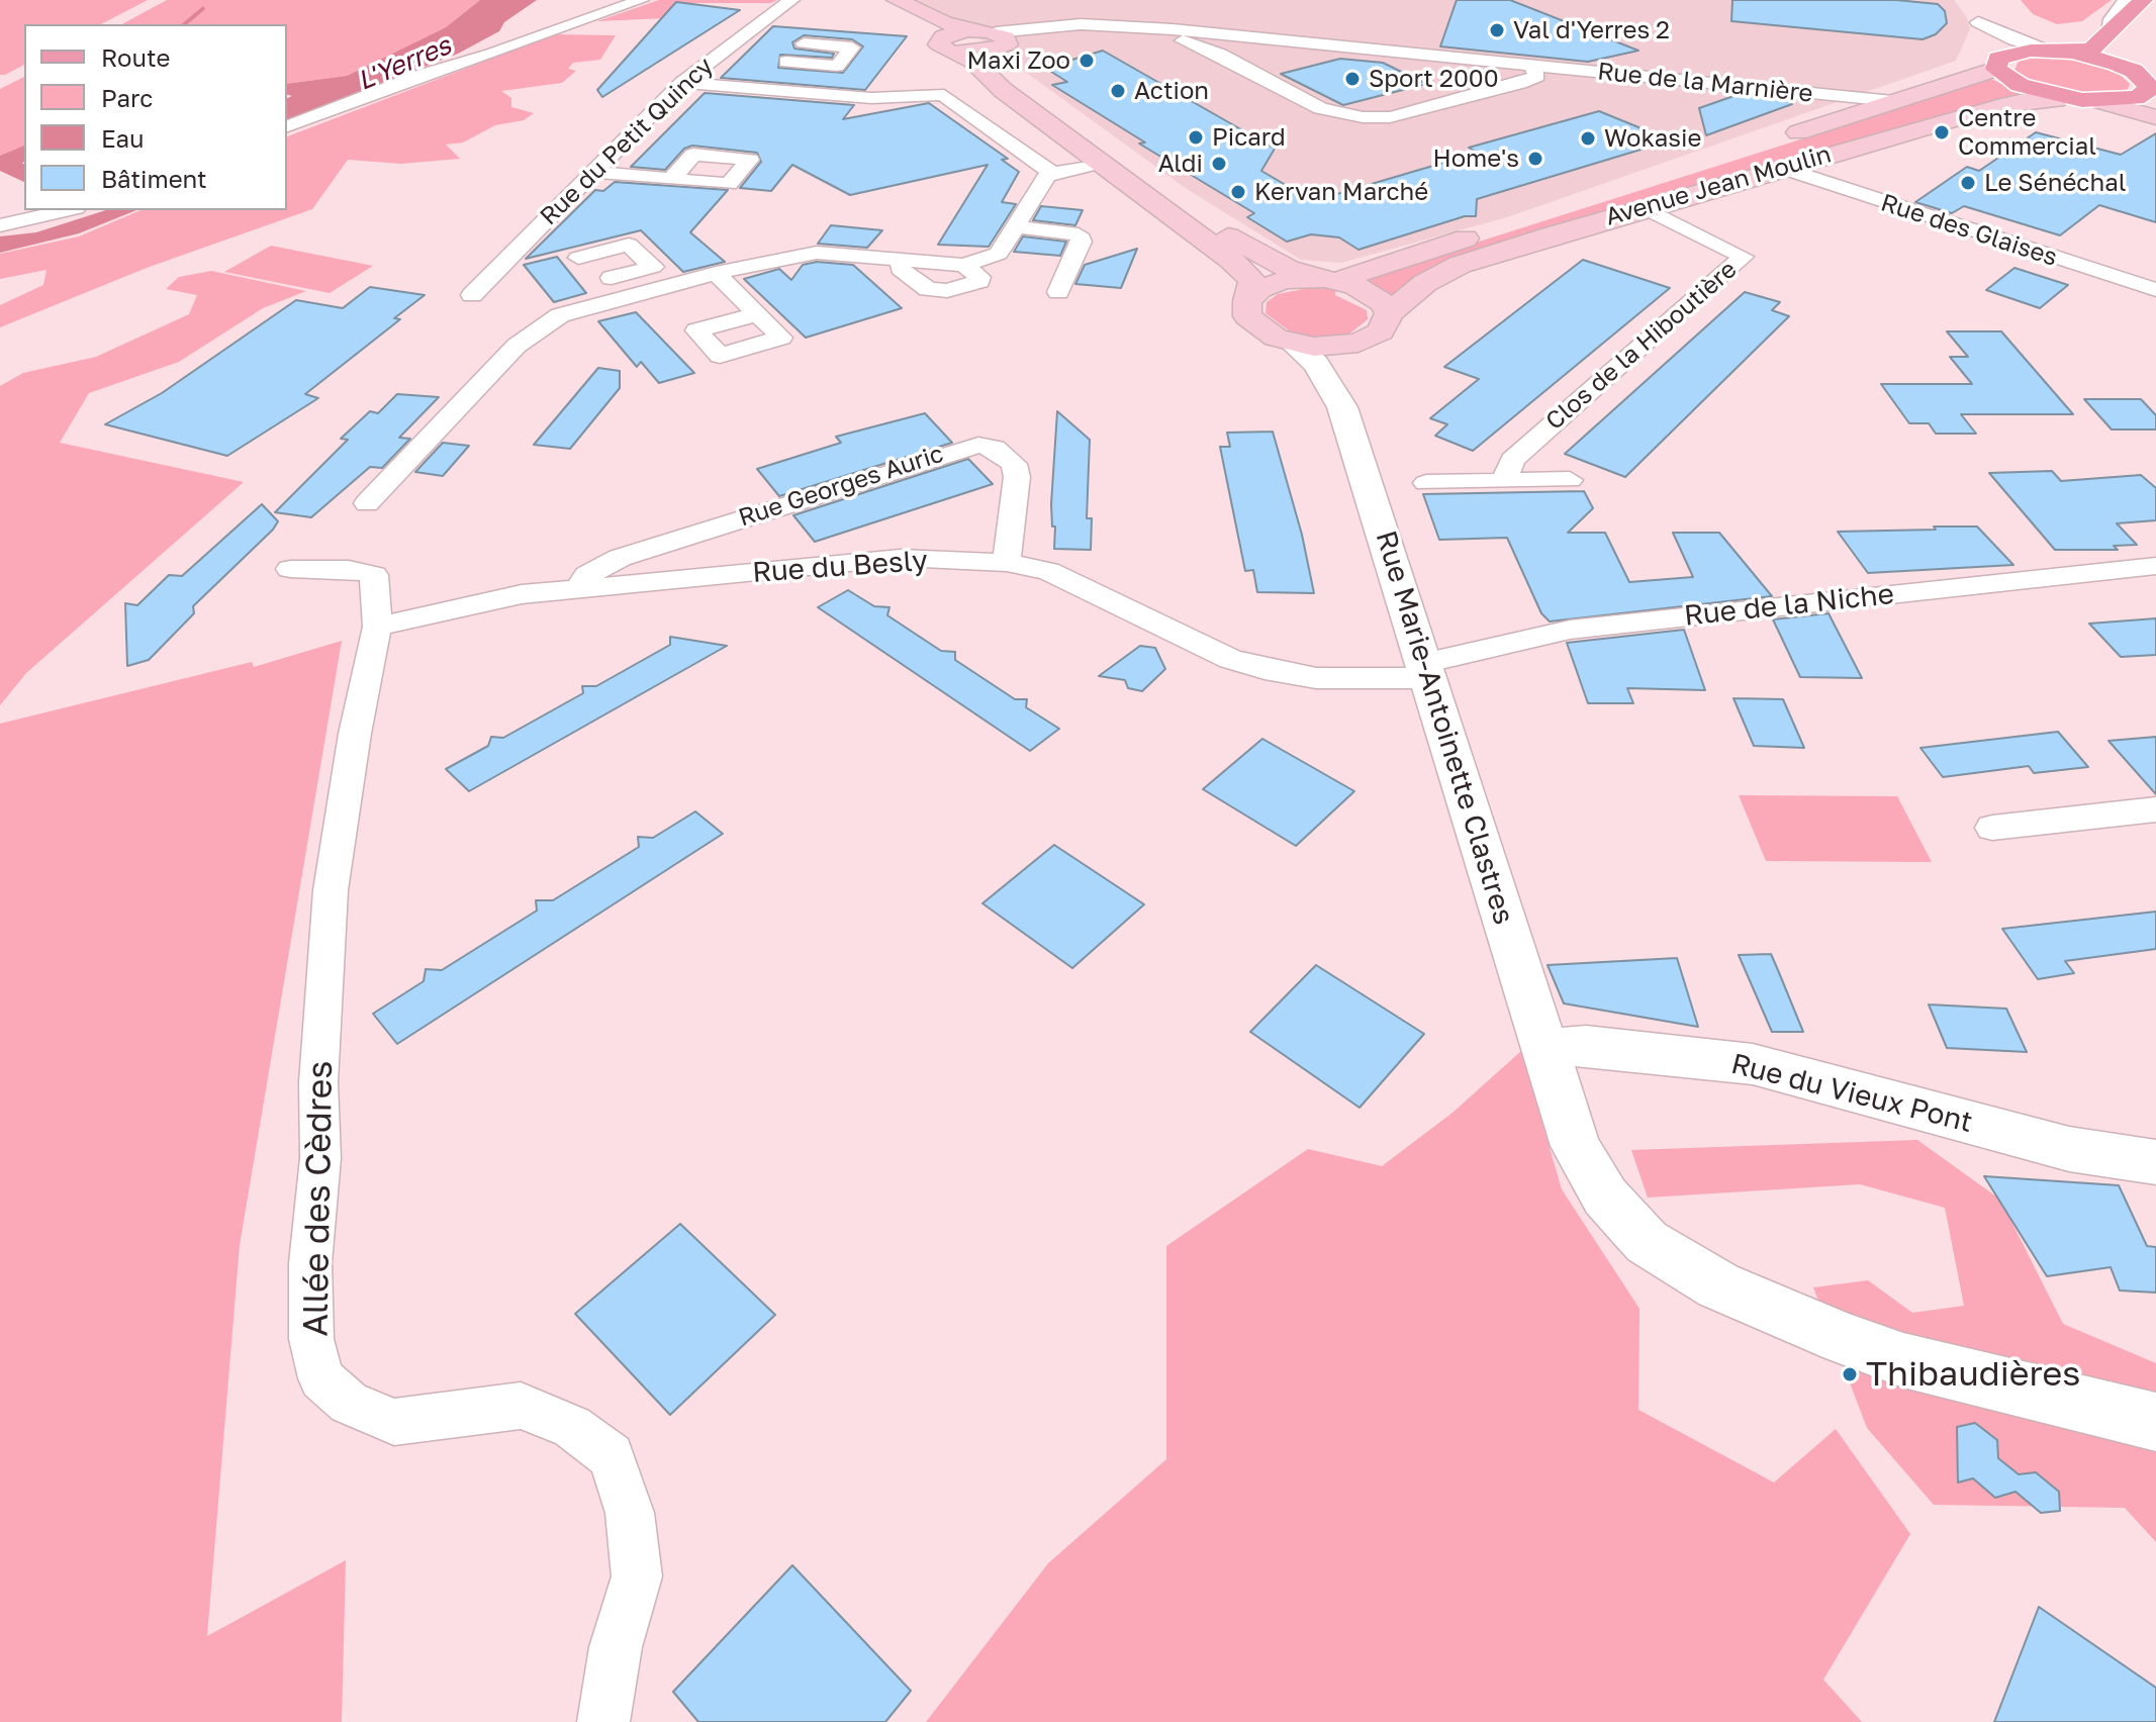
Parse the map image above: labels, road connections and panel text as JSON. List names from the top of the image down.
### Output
{
  "streets": {
    "main road": ["Avenue Jean Moulin"],
    "street": [
      "Rue de la Marnière",
      "Rue du Petit Quincy",
      "Rue des Glaises",
      "Clos de la Hiboutière",
      "Rue Georges Auric",
      "Rue du Besly",
      "Rue de la Niche",
      "Rue Marie-Antoinette Clastres",
      "Rue du Vieux Pont",
      "Allée des Cèdres"
    ]
  },
  "crossings": [
    ["Rue de la Marnière", "Avenue Jean Moulin"],
    ["Avenue Jean Moulin", "Rue des Glaises"],
    ["Avenue Jean Moulin", "Clos de la Hiboutière"],
    ["Avenue Jean Moulin", "Rue Marie-Antoinette Clastres"],
    ["Rue Georges Auric", "Rue du Besly"],
    ["Rue du Besly", "Rue de la Niche"],
    ["Rue du Besly", "Rue Marie-Antoinette Clastres"],
    ["Rue du Besly", "Allée des Cèdres"],
    ["Rue de la Niche", "Rue Marie-Antoinette Clastres"],
    ["Rue Marie-Antoinette Clastres", "Rue du Vieux Pont"]
  ],
  "water": ["L'Yerres"],
  "places": [
    "Val d'Yerres 2",
    "Maxi Zoo",
    "Sport 2000",
    "Action",
    "Centre Commercial",
    "Picard",
    "Wokasie",
    "Home's",
    "Aldi",
    "Le Sénéchal",
    "Kervan Marché",
    "Thibaudières"
  ],
  "legend": [
    "Route",
    "Parc",
    "Eau",
    "Bâtiment"
  ]
}
